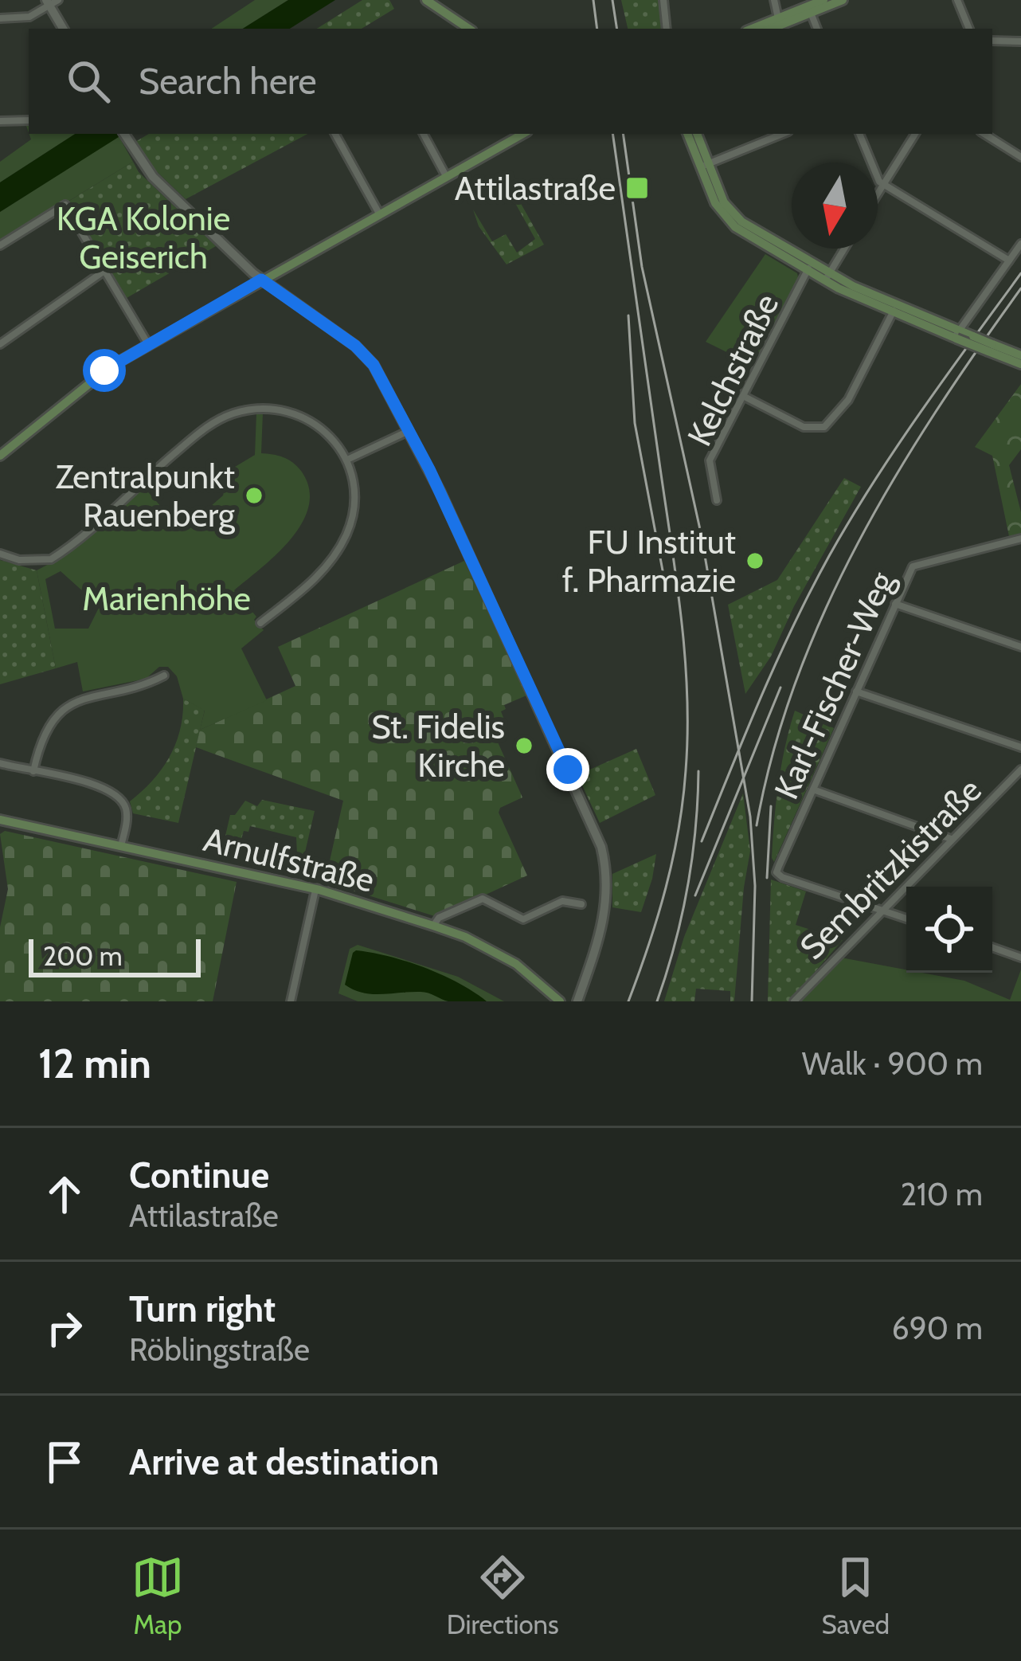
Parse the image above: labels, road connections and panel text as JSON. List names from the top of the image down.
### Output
{
  "streets": {
    "main road": ["Arnulfstraße"],
    "street": ["Kelchstraße", "Karl-Fischer-Weg", "Sembritzkistraße"]
  },
  "crossings": [
    ["Karl-Fischer-Weg", "Sembritzkistraße"]
  ],
  "parks": ["KGA Kolonie Geiserich", "Marienhöhe"],
  "places": {
    "transit": ["Attilastraße"],
    "other": ["Zentralpunkt Rauenberg", "FU Institut f. Pharmazie", "St. Fidelis Kirche"]
  },
  "scale_bar": "200 m",
  "north": "bottom",
  "page": {
    "search": "Search here",
    "scale": "200 m",
    "heading": ["12 min", "Walk · 900 m"],
    "list": [
      ["Continue", "Attilastraße", "210 m"],
      ["Turn right", "Röblingstraße", "690 m"],
      "Arrive at destination"
    ],
    "nav": ["Map", "Directions", "Saved"]
  }
}
